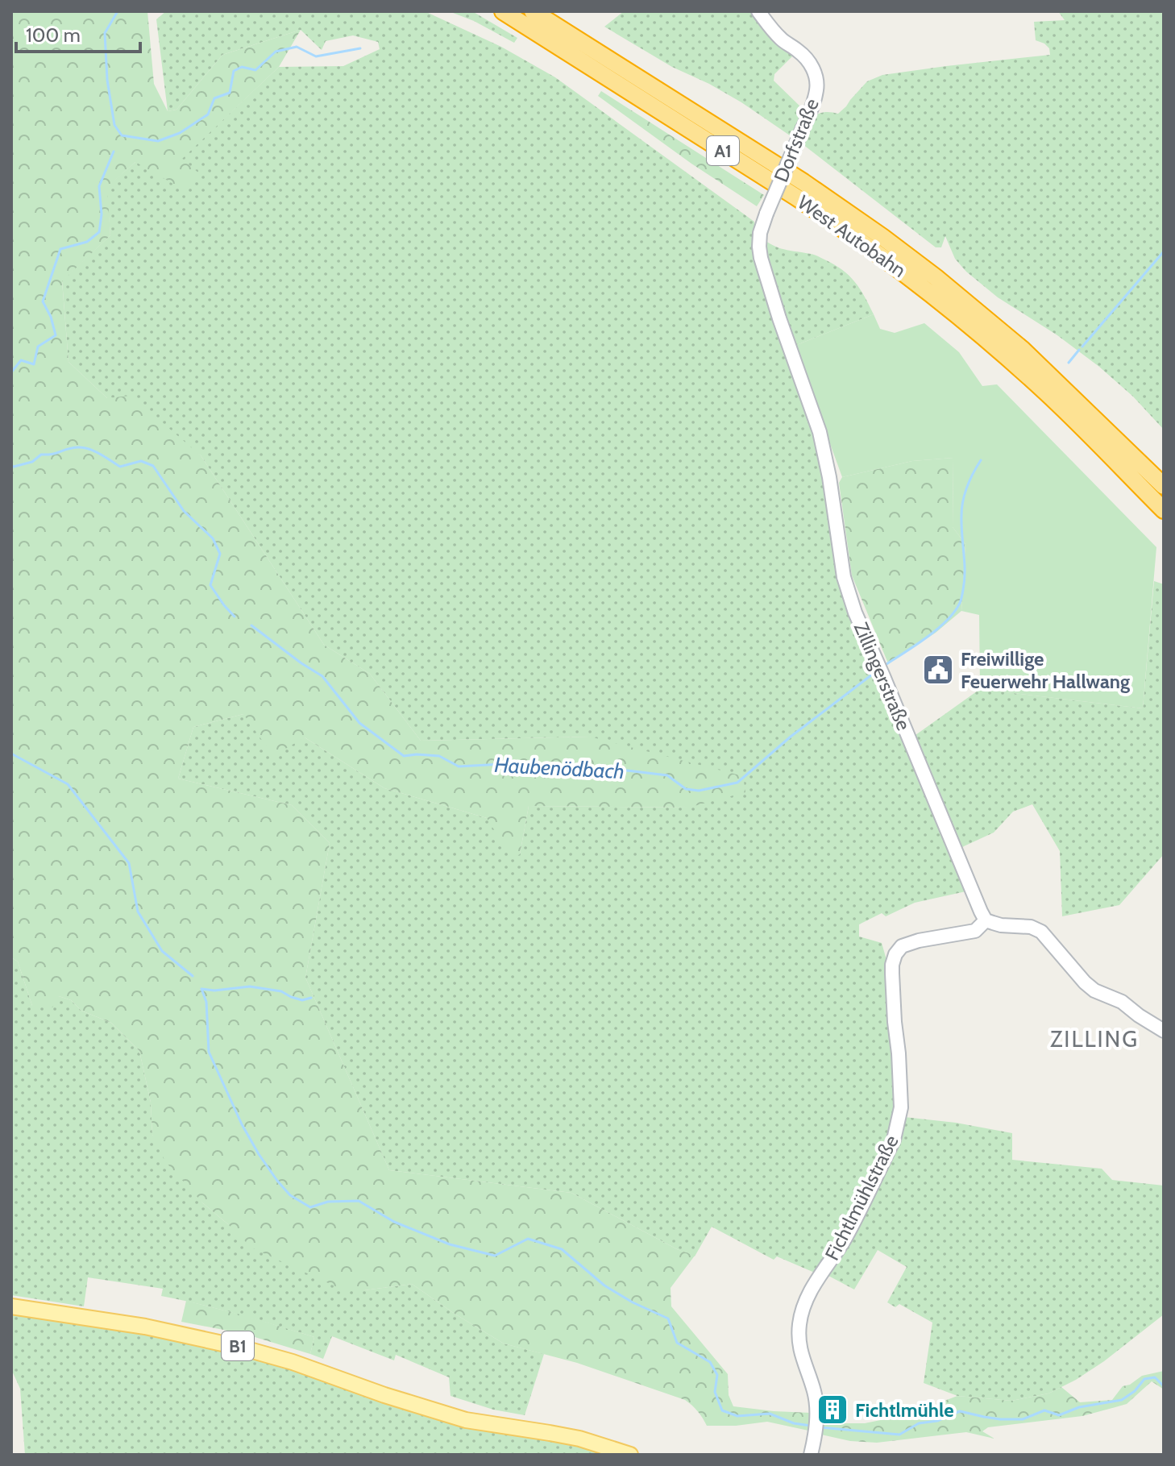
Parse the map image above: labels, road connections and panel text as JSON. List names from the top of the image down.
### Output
{
  "streets": {
    "highway": ["A1", "West Autobahn"],
    "main road": ["B1"],
    "street": ["Dorfstraße", "Zillingerstraße", "Fichtlmühlstraße"]
  },
  "crossings": [
    ["Dorfstraße", "Zillingerstraße"],
    ["Zillingerstraße", "Fichtlmühlstraße"]
  ],
  "districts": ["ZILLING"],
  "water": ["Haubenödbach"],
  "places": {
    "public building": ["Freiwillige Feuerwehr Hallwang"],
    "building": ["Fichtlmühle"]
  },
  "scale_bar": "100 m"
}
